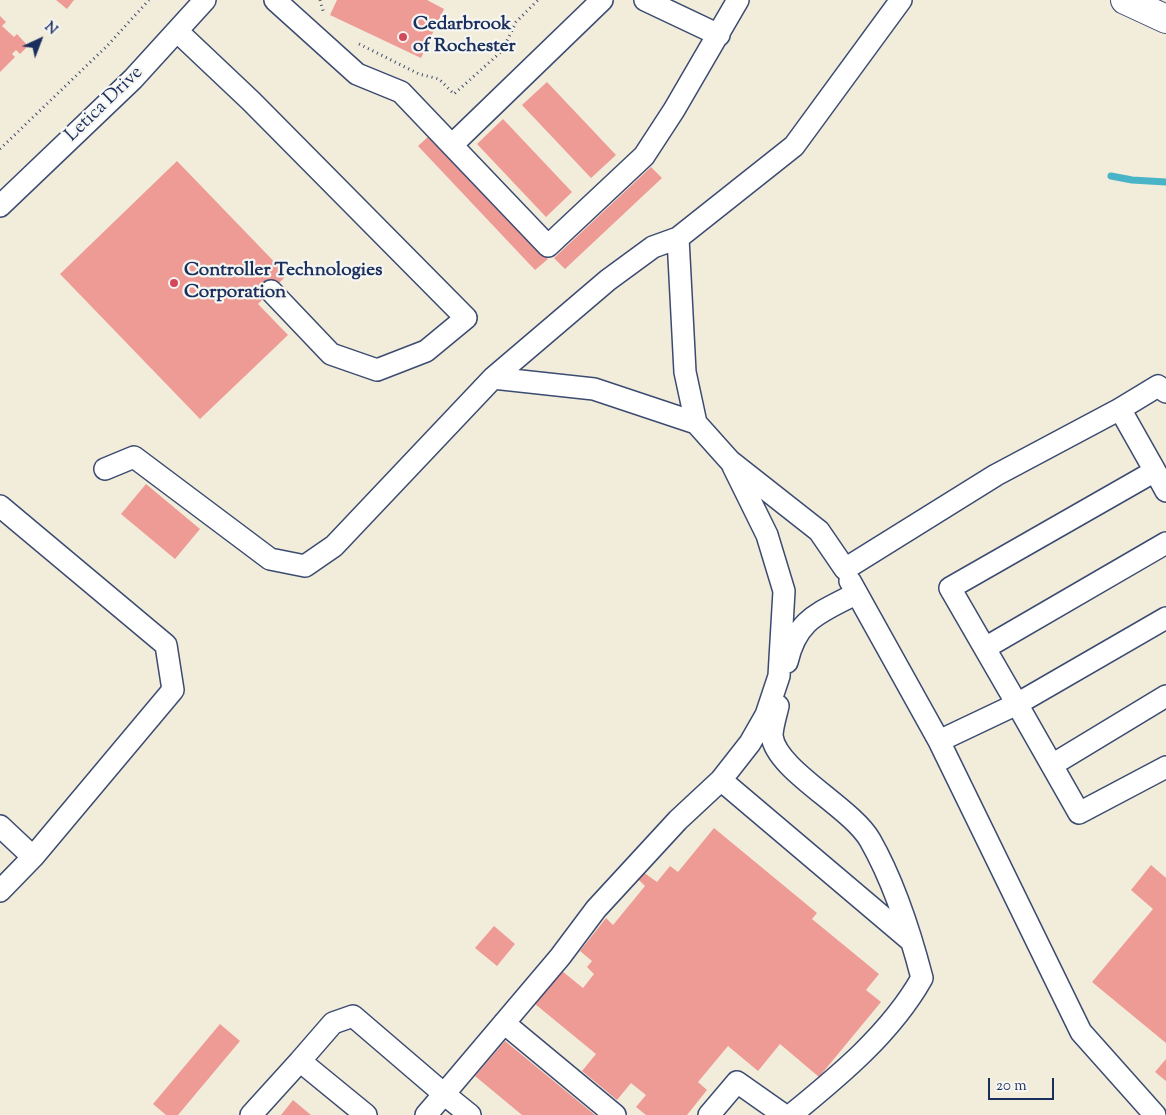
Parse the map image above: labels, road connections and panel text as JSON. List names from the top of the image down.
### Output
{
  "streets": {
    "street": ["Letica Drive"]
  },
  "places": ["Cedarbrook of Rochester", "Controller Technologies Corporation"],
  "scale_bar": "20 m",
  "north": "top right"
}
